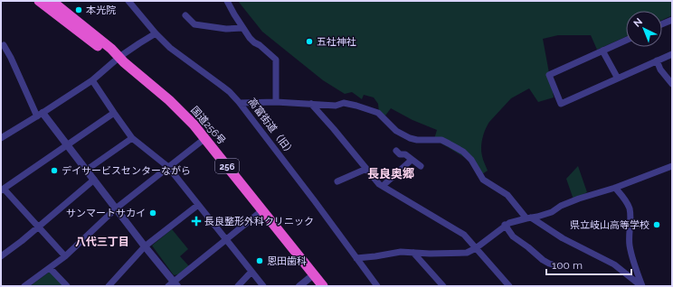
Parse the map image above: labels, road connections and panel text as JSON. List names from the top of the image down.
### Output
{
  "streets": {
    "highway": ["国道256号", "256"],
    "street": ["高富街道（旧）"]
  },
  "crossings": [
    ["国道256号", "256"]
  ],
  "districts": ["長良奥郷", "八代三丁目"],
  "places": {
    "other": [
      "本光院",
      "五社神社",
      "デイサービスセンターながら",
      "サンマートサカイ",
      "県立岐山高等学校",
      "恩田歯科"
    ],
    "health": ["長良整形外科クリニック"]
  },
  "scale_bar": "100 m",
  "north": "top left"
}
